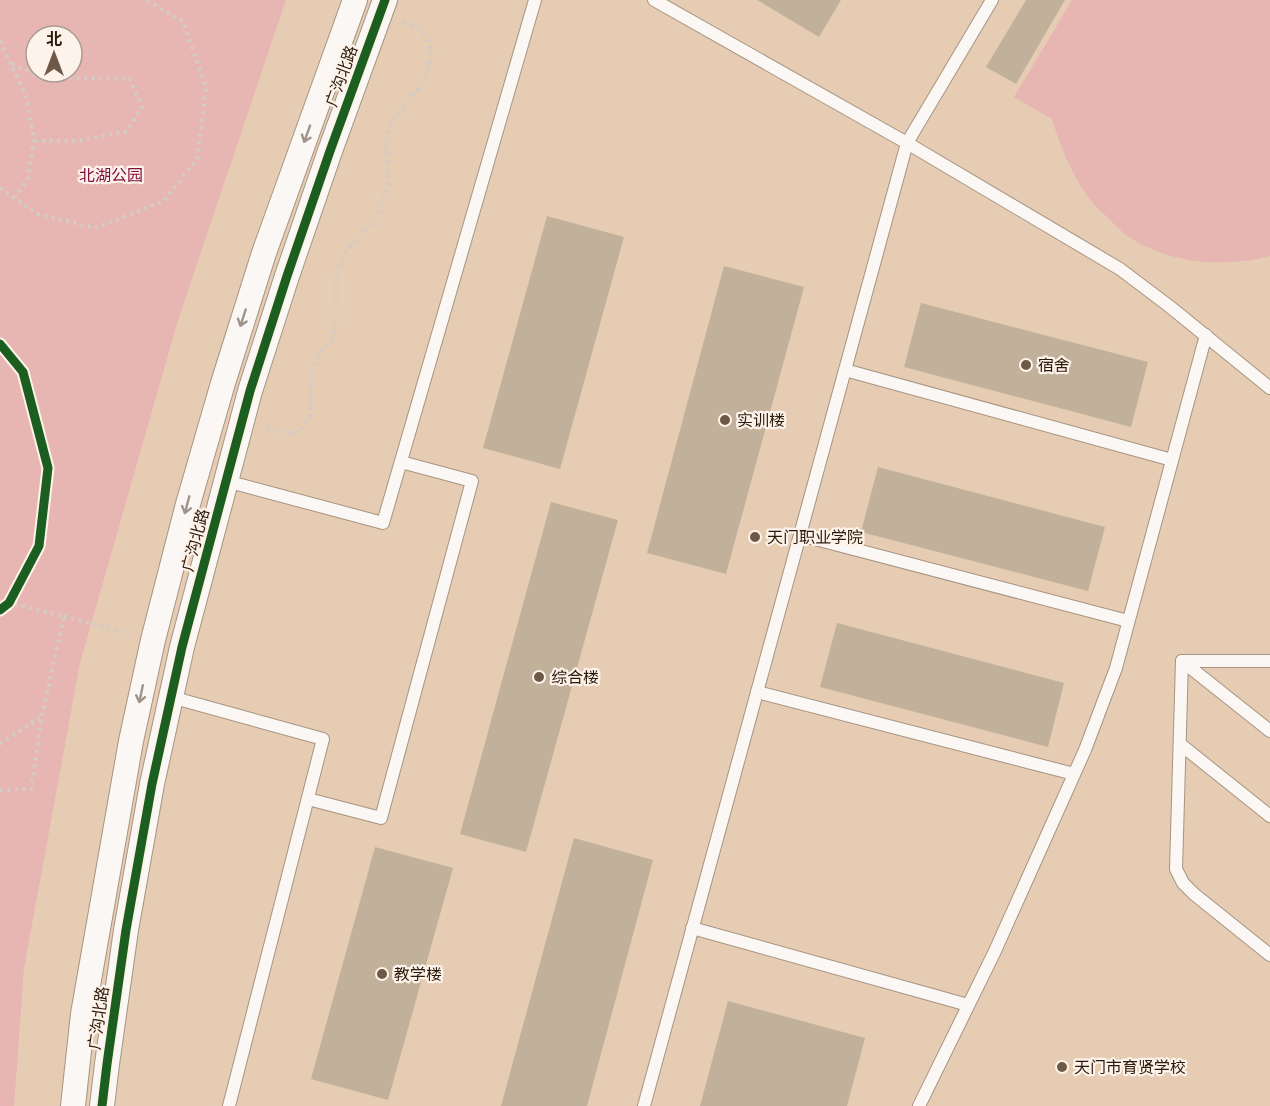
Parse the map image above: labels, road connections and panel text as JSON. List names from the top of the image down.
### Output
{
  "streets": {
    "street": ["广沟北路"]
  },
  "parks": ["北湖公园"],
  "places": [
    "宿舍",
    "实训楼",
    "天门职业学院",
    "综合楼",
    "教学楼",
    "天门市育贤学校"
  ],
  "north": "top"
}
